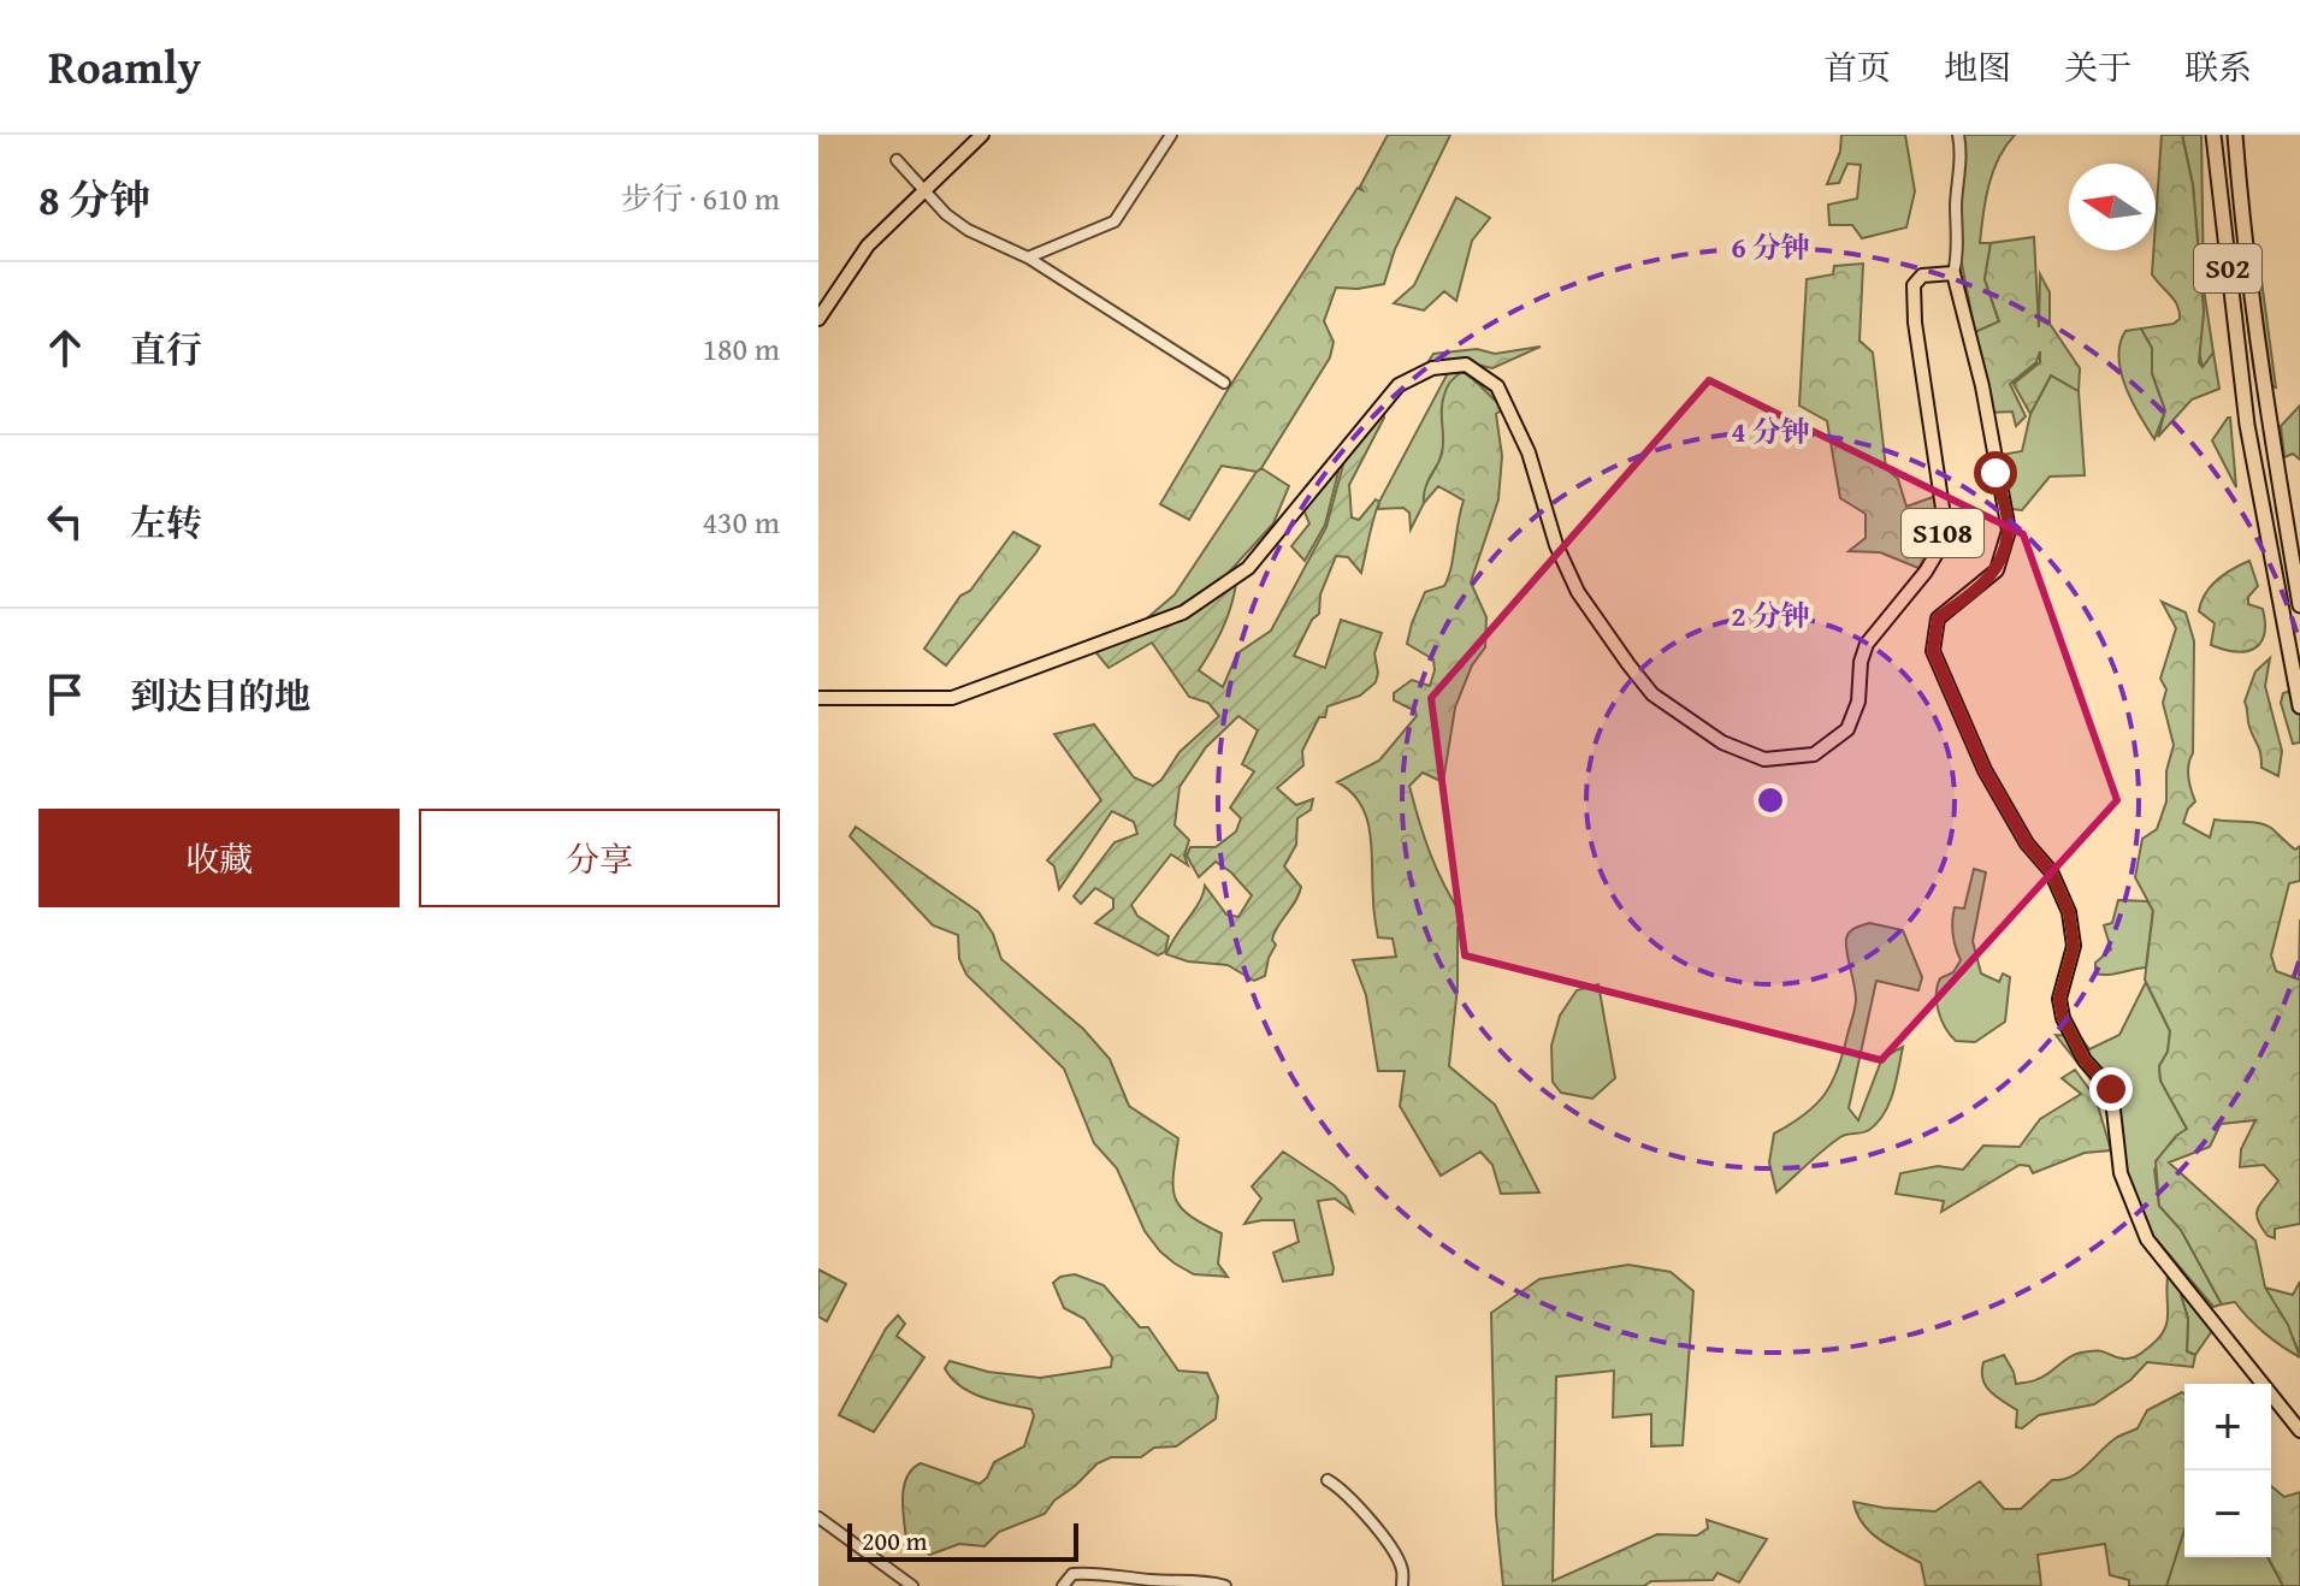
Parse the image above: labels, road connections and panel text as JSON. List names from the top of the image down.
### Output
{
  "streets": {
    "highway": ["S02"],
    "main road": ["S108"]
  },
  "scale_bar": "200 m",
  "north": "left",
  "page": {
    "header": "Roamly",
    "nav": [
      "首页",
      "地图",
      "关于",
      "联系"
    ],
    "heading": ["8 分钟", "步行 · 610 m"],
    "list": [
      ["直行", "180 m"],
      ["左转", "430 m"],
      "到达目的地"
    ],
    "buttons": ["收藏", "分享"],
    "map_buttons": ["+", "−"],
    "scale": "200 m"
  },
  "rings": ["6 分钟", "4 分钟", "2 分钟"]
}
